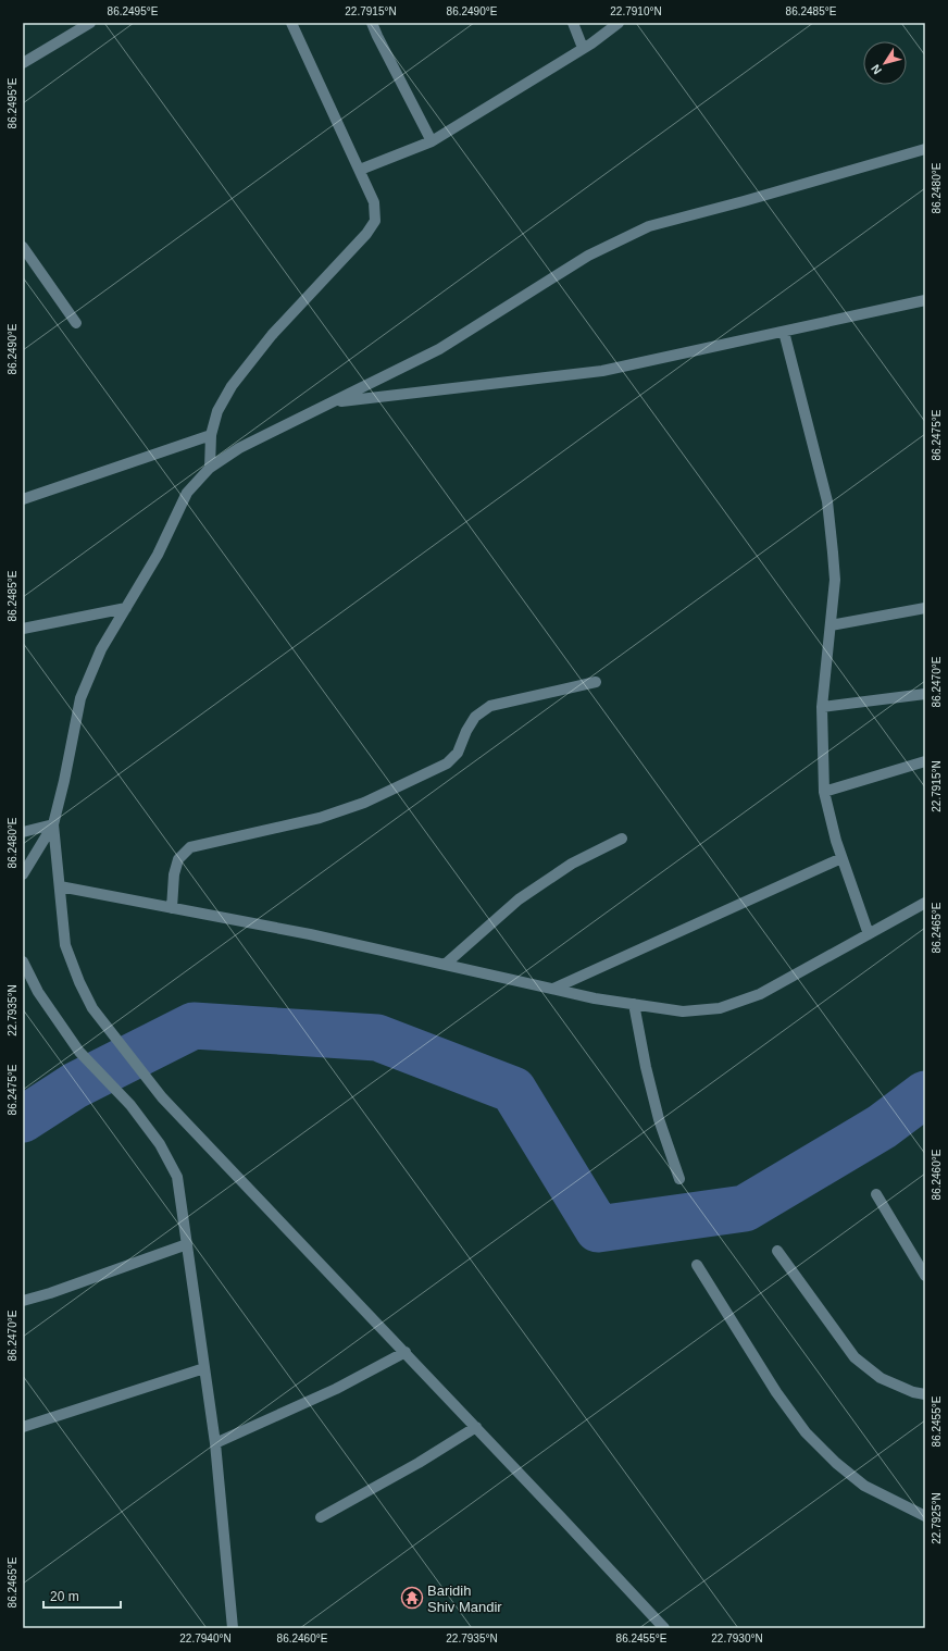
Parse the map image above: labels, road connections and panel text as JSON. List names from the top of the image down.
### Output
{
  "places": {
    "temple": ["Baridih Shiv Mandir"]
  },
  "scale_bar": "20 m",
  "north": "bottom left",
  "coordinates": [
    "86.2495°E",
    "22.7915°N",
    "86.2490°E",
    "22.7910°N",
    "86.2485°E",
    "86.2480°E",
    "86.2475°E",
    "86.2470°E",
    "86.2465°E",
    "22.7935°N",
    "86.2460°E",
    "86.2455°E",
    "22.7925°N",
    "22.7940°N",
    "22.7930°N"
  ]
}
